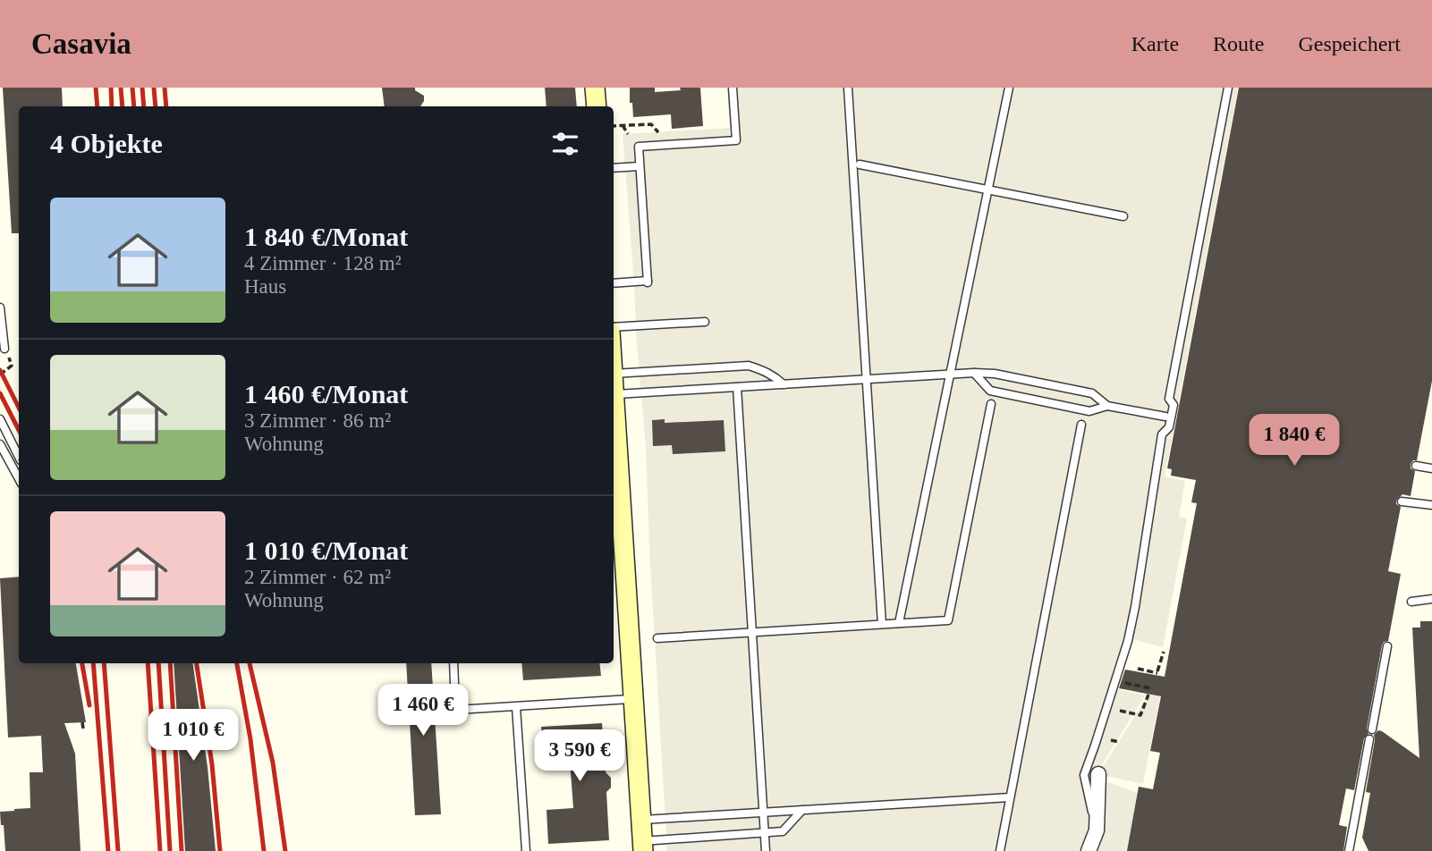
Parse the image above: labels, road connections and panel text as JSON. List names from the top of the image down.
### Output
{
  "page": {
    "header": "Casavia",
    "nav": ["Karte", "Route", "Gespeichert"],
    "heading": "4 Objekte",
    "list": [
      {
        "name": "1 840 €/Monat",
        "note": "4 Zimmer · 128 m² · Haus"
      },
      {
        "name": "1 460 €/Monat",
        "note": "3 Zimmer · 86 m² · Wohnung"
      },
      {
        "name": "1 010 €/Monat",
        "note": "2 Zimmer · 62 m² · Wohnung"
      }
    ],
    "price": [
      "1 840 €",
      "1 460 €",
      "1 010 €",
      "3 590 €"
    ]
  }
}
